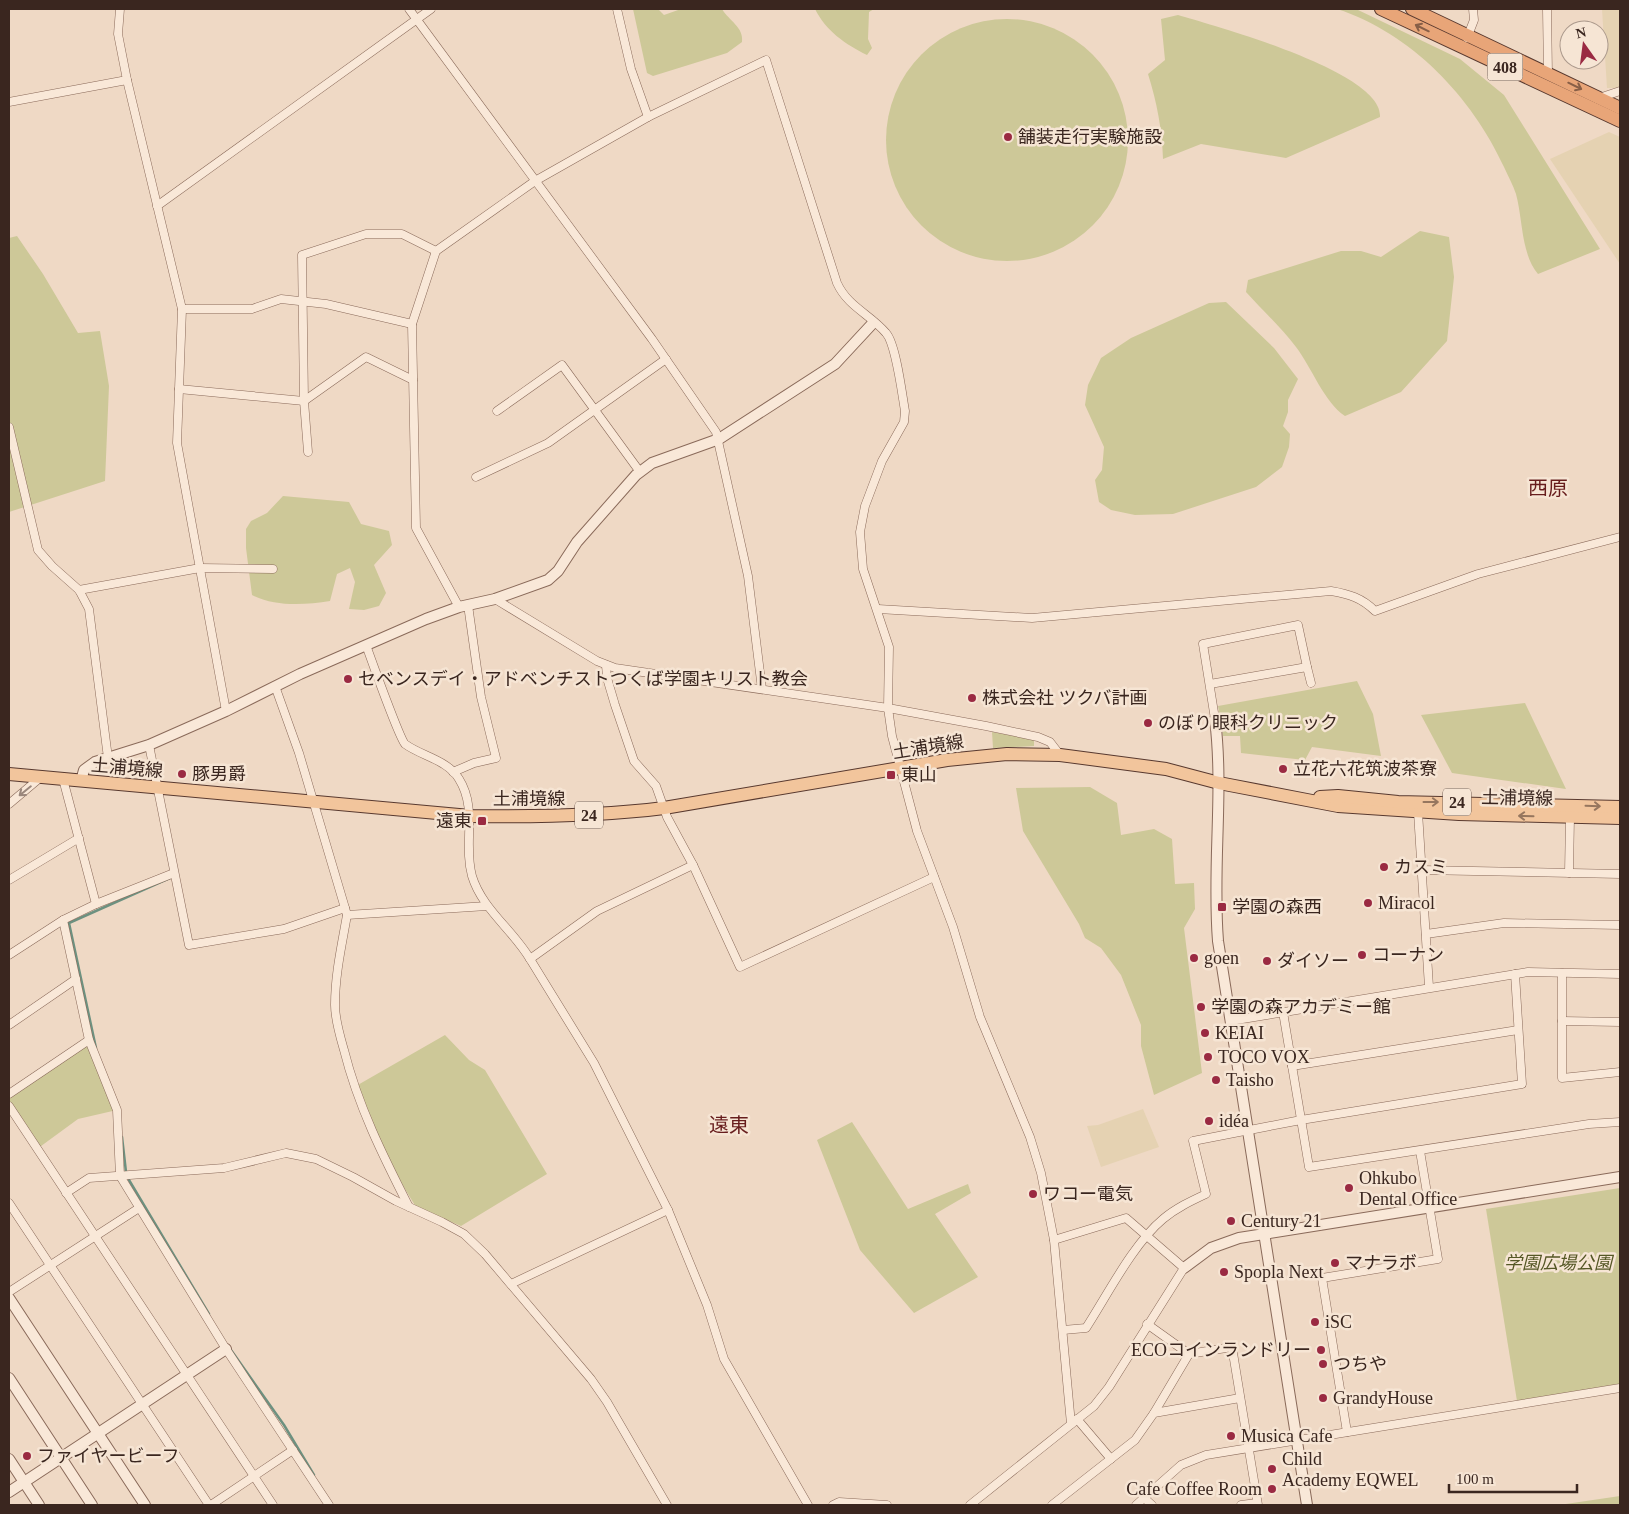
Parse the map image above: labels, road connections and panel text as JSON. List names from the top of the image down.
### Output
{
  "streets": {
    "highway": ["408"],
    "main road": ["土浦境線", "24"]
  },
  "districts": ["西原", "遠東"],
  "parks": ["学園広場公園"],
  "places": {
    "other": [
      "舗装走行実験施設",
      "セベンスデイ・アドベンチストつくば学園キリスト教会",
      "株式会社 ツクバ計画",
      "のぼり眼科クリニック",
      "立花六花筑波茶寮",
      "豚男爵",
      "カスミ",
      "Miracol",
      "コーナン",
      "goen",
      "ダイソー",
      "学園の森アカデミー館",
      "KEIAI",
      "TOCO VOX",
      "Taisho",
      "idéa",
      "Ohkubo Dental Office",
      "ワコー電気",
      "Century 21",
      "マナラボ",
      "Spopla Next",
      "iSC",
      "ECOコインランドリー",
      "つちや",
      "GrandyHouse",
      "Musica Cafe",
      "ファイヤービーフ",
      "Child Academy EQWEL",
      "Cafe Coffee Room"
    ],
    "transit": ["東山", "遠東", "学園の森西"]
  },
  "scale_bar": "100 m",
  "north": "top"
}
